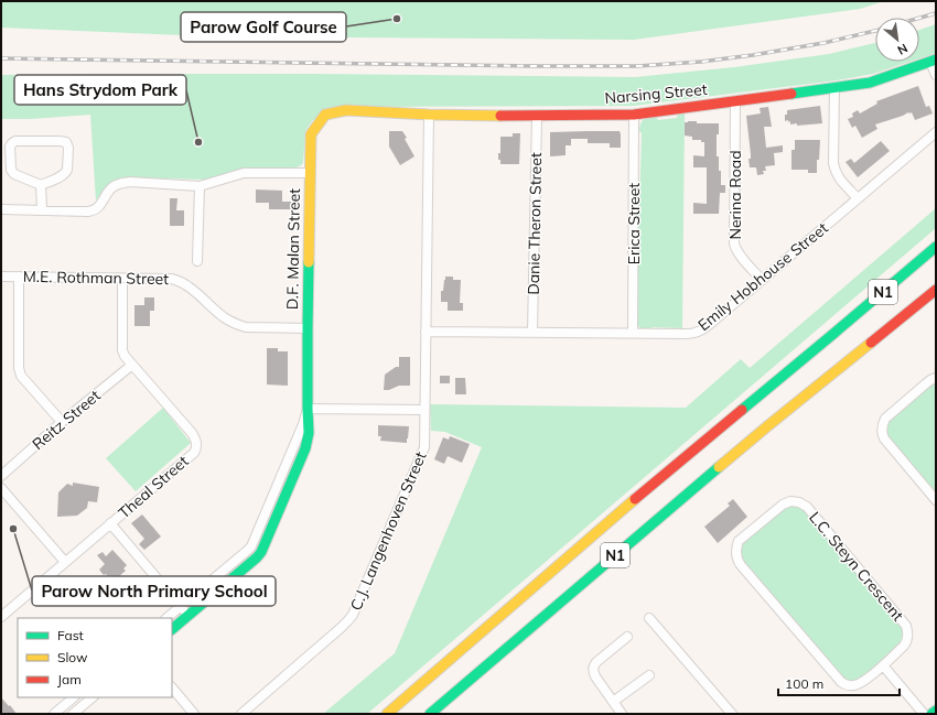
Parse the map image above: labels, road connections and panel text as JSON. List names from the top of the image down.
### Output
{
  "streets": {
    "main road": ["Narsing Street", "D.F. Malan Street", "N1"],
    "street": [
      "Nerina Road",
      "Danie Theron Street",
      "Erica Street",
      "Emily Hobhouse Street",
      "M.E. Rothman Street",
      "Reitz Street",
      "Theal Street",
      "C.J. Langenhoven Street",
      "L.C. Steyn Crescent"
    ]
  },
  "crossings": [
    ["Narsing Street", "Nerina Road"],
    ["Narsing Street", "Danie Theron Street"],
    ["Narsing Street", "Erica Street"],
    ["Narsing Street", "D.F. Malan Street"],
    ["Narsing Street", "C.J. Langenhoven Street"],
    ["Nerina Road", "Emily Hobhouse Street"],
    ["Danie Theron Street", "Emily Hobhouse Street"],
    ["Erica Street", "Emily Hobhouse Street"],
    ["D.F. Malan Street", "M.E. Rothman Street"],
    ["Emily Hobhouse Street", "C.J. Langenhoven Street"],
    ["M.E. Rothman Street", "Theal Street"],
    ["Reitz Street", "Theal Street"]
  ],
  "places": ["Parow Golf Course", "Hans Strydom Park", "Parow North Primary School"],
  "legend": ["Fast", "Slow", "Jam"],
  "scale_bar": "100 m",
  "north": "bottom right"
}
